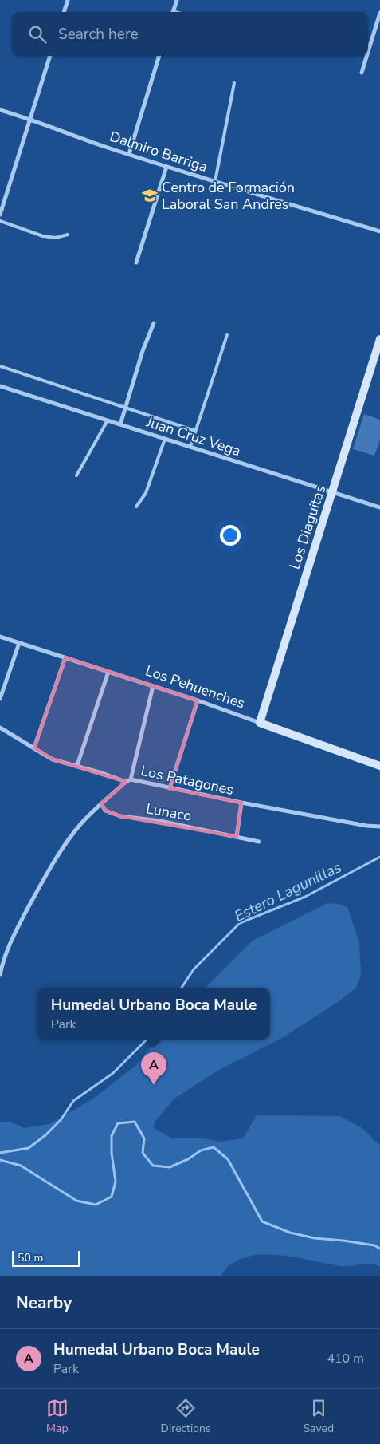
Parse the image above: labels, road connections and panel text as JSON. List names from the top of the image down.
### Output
{
  "streets": {
    "street": [
      "Dalmiro Barriga",
      "Juan Cruz Vega",
      "Los Diaguitas",
      "Los Pehuenches",
      "Los Patagones",
      "Lunaco"
    ]
  },
  "crossings": [
    ["Juan Cruz Vega", "Los Diaguitas"],
    ["Los Diaguitas", "Los Pehuenches"],
    ["Los Patagones", "Lunaco"]
  ],
  "water": ["Estero Lagunillas"],
  "places": {
    "school or university": ["Centro de Formación Laboral San Andres"]
  },
  "scale_bar": "50 m",
  "page": {
    "search": "Search here",
    "popup": ["Humedal Urbano Boca Maule", "Park"],
    "pins": "A",
    "scale": "50 m",
    "heading": "Nearby",
    "list": [
      {
        "mark": "A",
        "name": "Humedal Urbano Boca Maule",
        "note": "Park",
        "value": "410 m"
      }
    ],
    "nav": ["Map", "Directions", "Saved"]
  }
}
